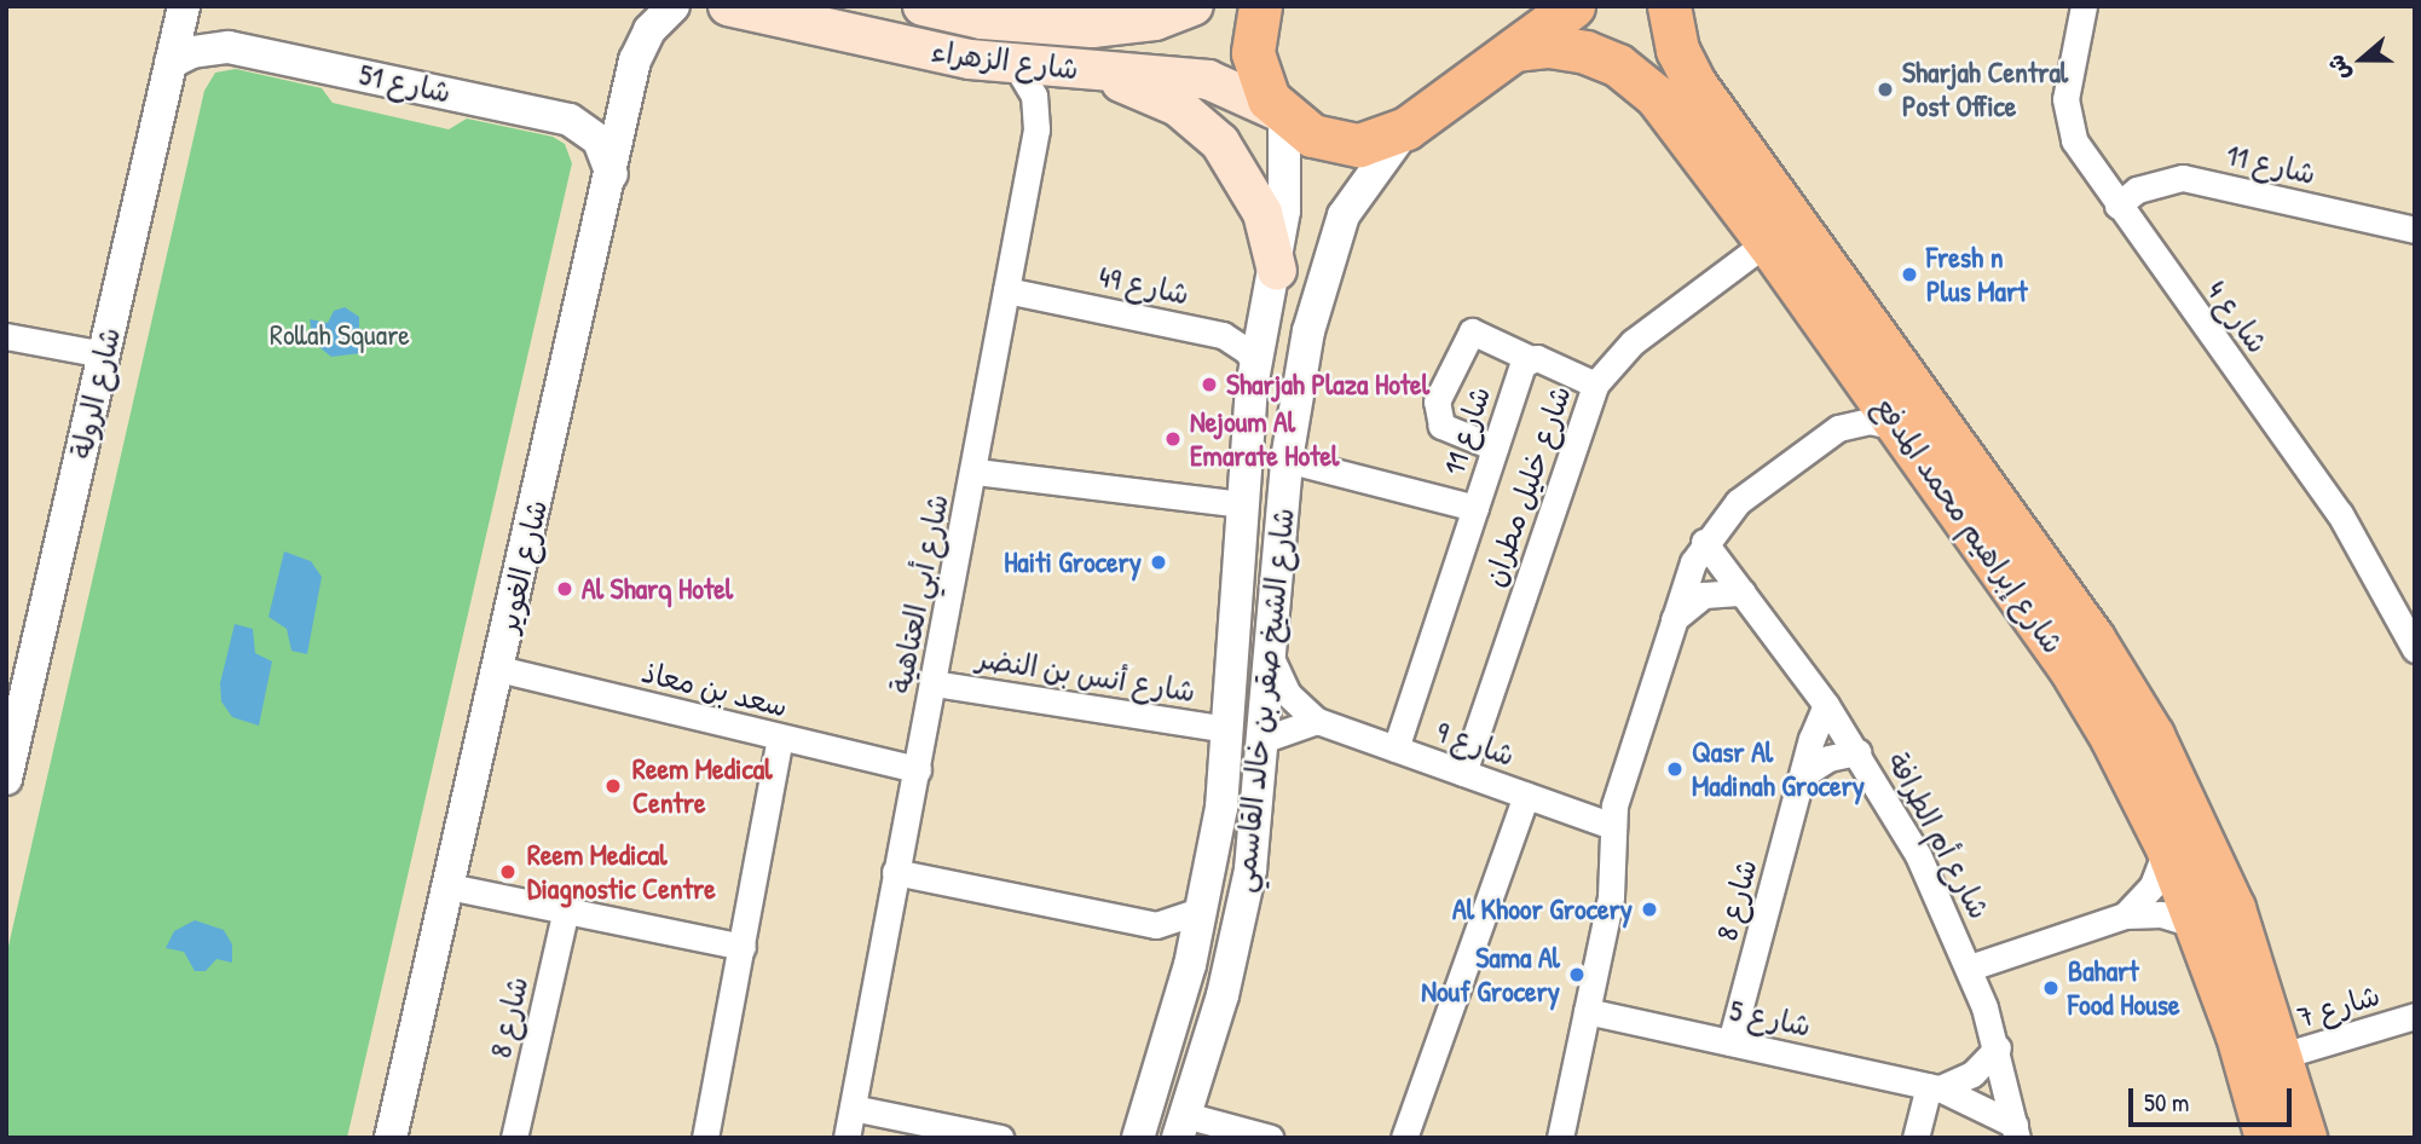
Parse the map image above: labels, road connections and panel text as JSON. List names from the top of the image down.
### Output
{
  "streets": {
    "main road": ["شارع الزهراء", "شارع إبراهيم محمد المدفع"],
    "street": [
      "شارع 51",
      "شارع 11",
      "شارع 49",
      "شارع 4",
      "شارع الرولة",
      "شارع خليل مطران",
      "شارع الغوير",
      "شارع أبي العتاهية",
      "شارع أنس بن النضر",
      "سعد بن معاذ",
      "شارع الشيخ صقر بن خالد القاسمي",
      "شارع 9",
      "شارع أم الطرافة",
      "شارع 8",
      "شارع 7",
      "شارع 5"
    ]
  },
  "crossings": [
    ["شارع الزهراء", "شارع أبي العتاهية"],
    ["شارع الزهراء", "شارع الشيخ صقر بن خالد القاسمي"],
    ["شارع 51", "شارع الرولة"],
    ["شارع 51", "شارع الغوير"],
    ["شارع 11", "شارع 4"],
    ["شارع 11", "شارع الشيخ صقر بن خالد القاسمي"],
    ["شارع 49", "شارع أبي العتاهية"],
    ["شارع 49", "شارع الشيخ صقر بن خالد القاسمي"],
    ["شارع خليل مطران", "شارع إبراهيم محمد المدفع"],
    ["شارع خليل مطران", "شارع 9"],
    ["شارع إبراهيم محمد المدفع", "شارع 7"],
    ["شارع الغوير", "سعد بن معاذ"],
    ["شارع أبي العتاهية", "شارع أنس بن النضر"],
    ["شارع أبي العتاهية", "سعد بن معاذ"],
    ["شارع أنس بن النضر", "شارع الشيخ صقر بن خالد القاسمي"],
    ["شارع الشيخ صقر بن خالد القاسمي", "شارع 9"],
    ["شارع أم الطرافة", "شارع 8"],
    ["شارع أم الطرافة", "شارع 5"],
    ["شارع 8", "شارع 5"]
  ],
  "parks": ["Rollah Square"],
  "places": [
    "Sharjah Central Post Office",
    "Fresh n Plus Mart",
    "Sharjah Plaza Hotel",
    "Nejoum Al Emarate Hotel",
    "Haiti Grocery",
    "Al Sharq Hotel",
    "Qasr Al Madinah Grocery",
    "Reem Medical Centre",
    "Reem Medical Diagnostic Centre",
    "Al Khoor Grocery",
    "Sama Al Nouf Grocery",
    "Bahart Food House"
  ],
  "scale_bar": "50 m",
  "north": "left"
}
